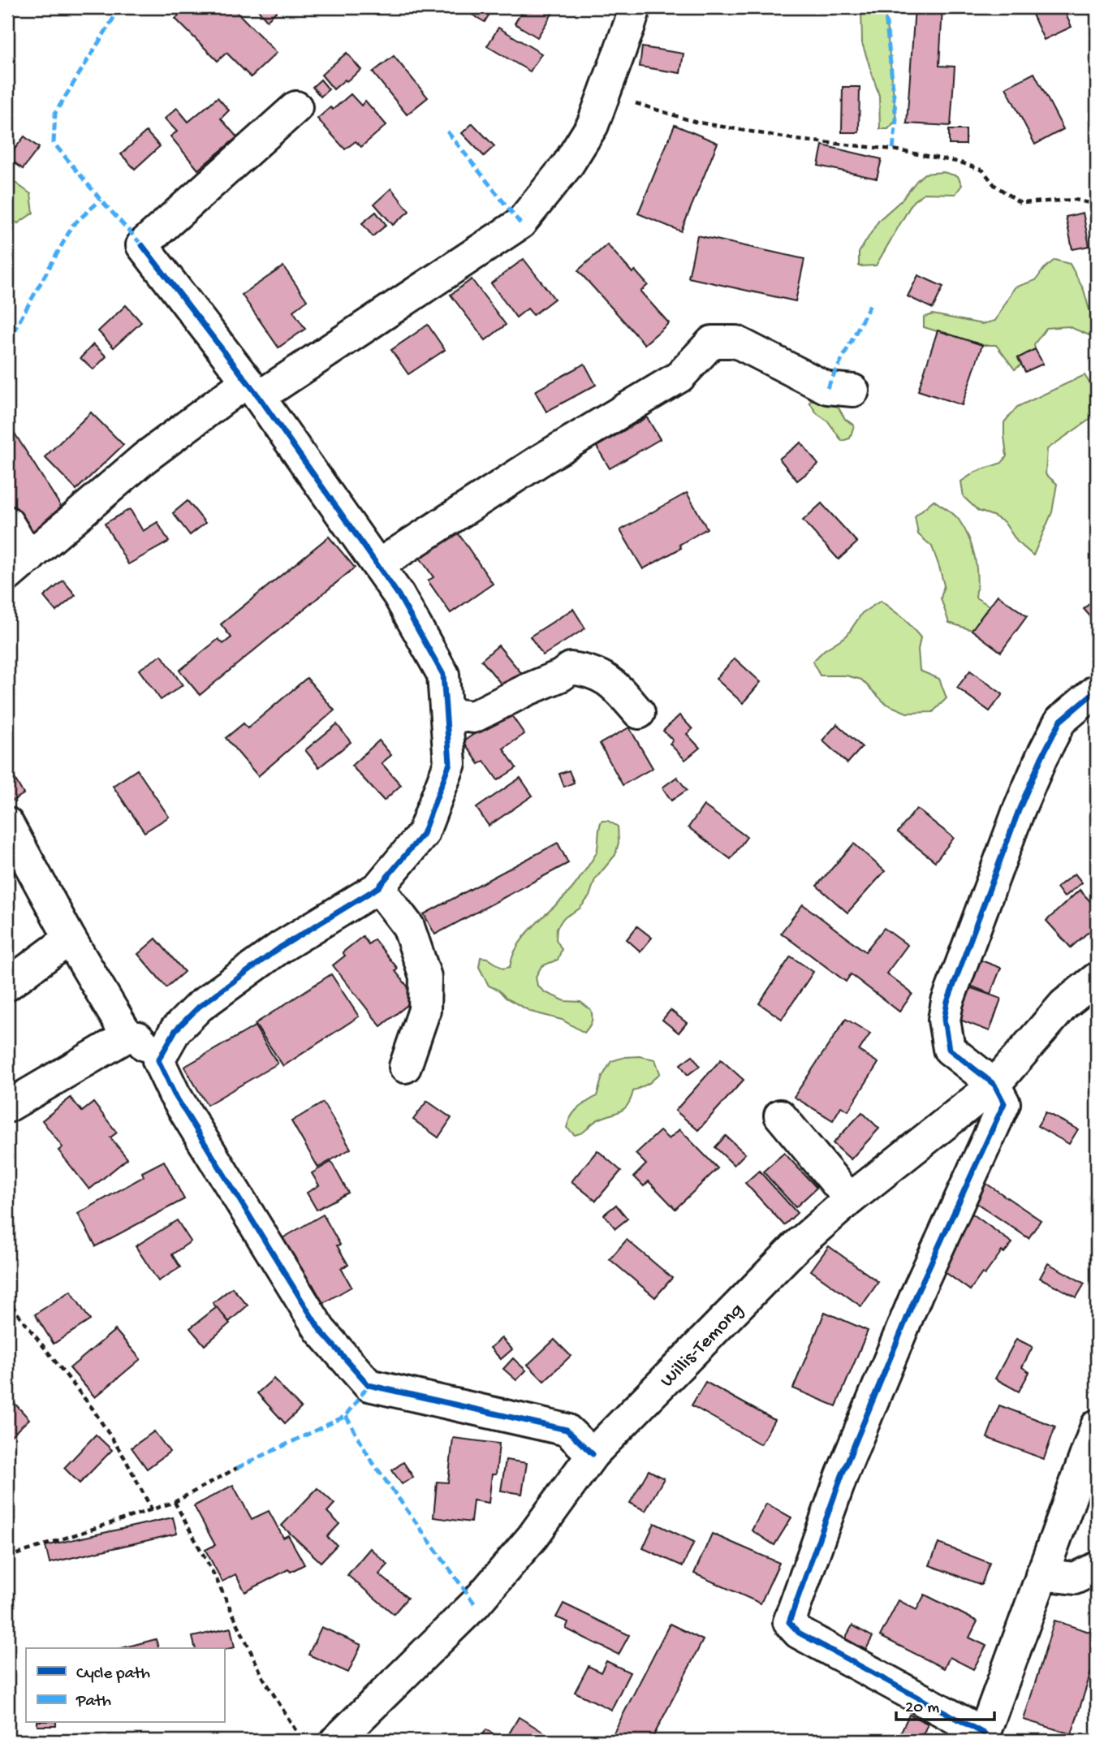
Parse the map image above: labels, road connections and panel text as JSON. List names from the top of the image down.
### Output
{
  "streets": {
    "street": ["Willis-Temong"]
  },
  "legend": ["Cycle path", "Path"],
  "scale_bar": "20 m"
}
